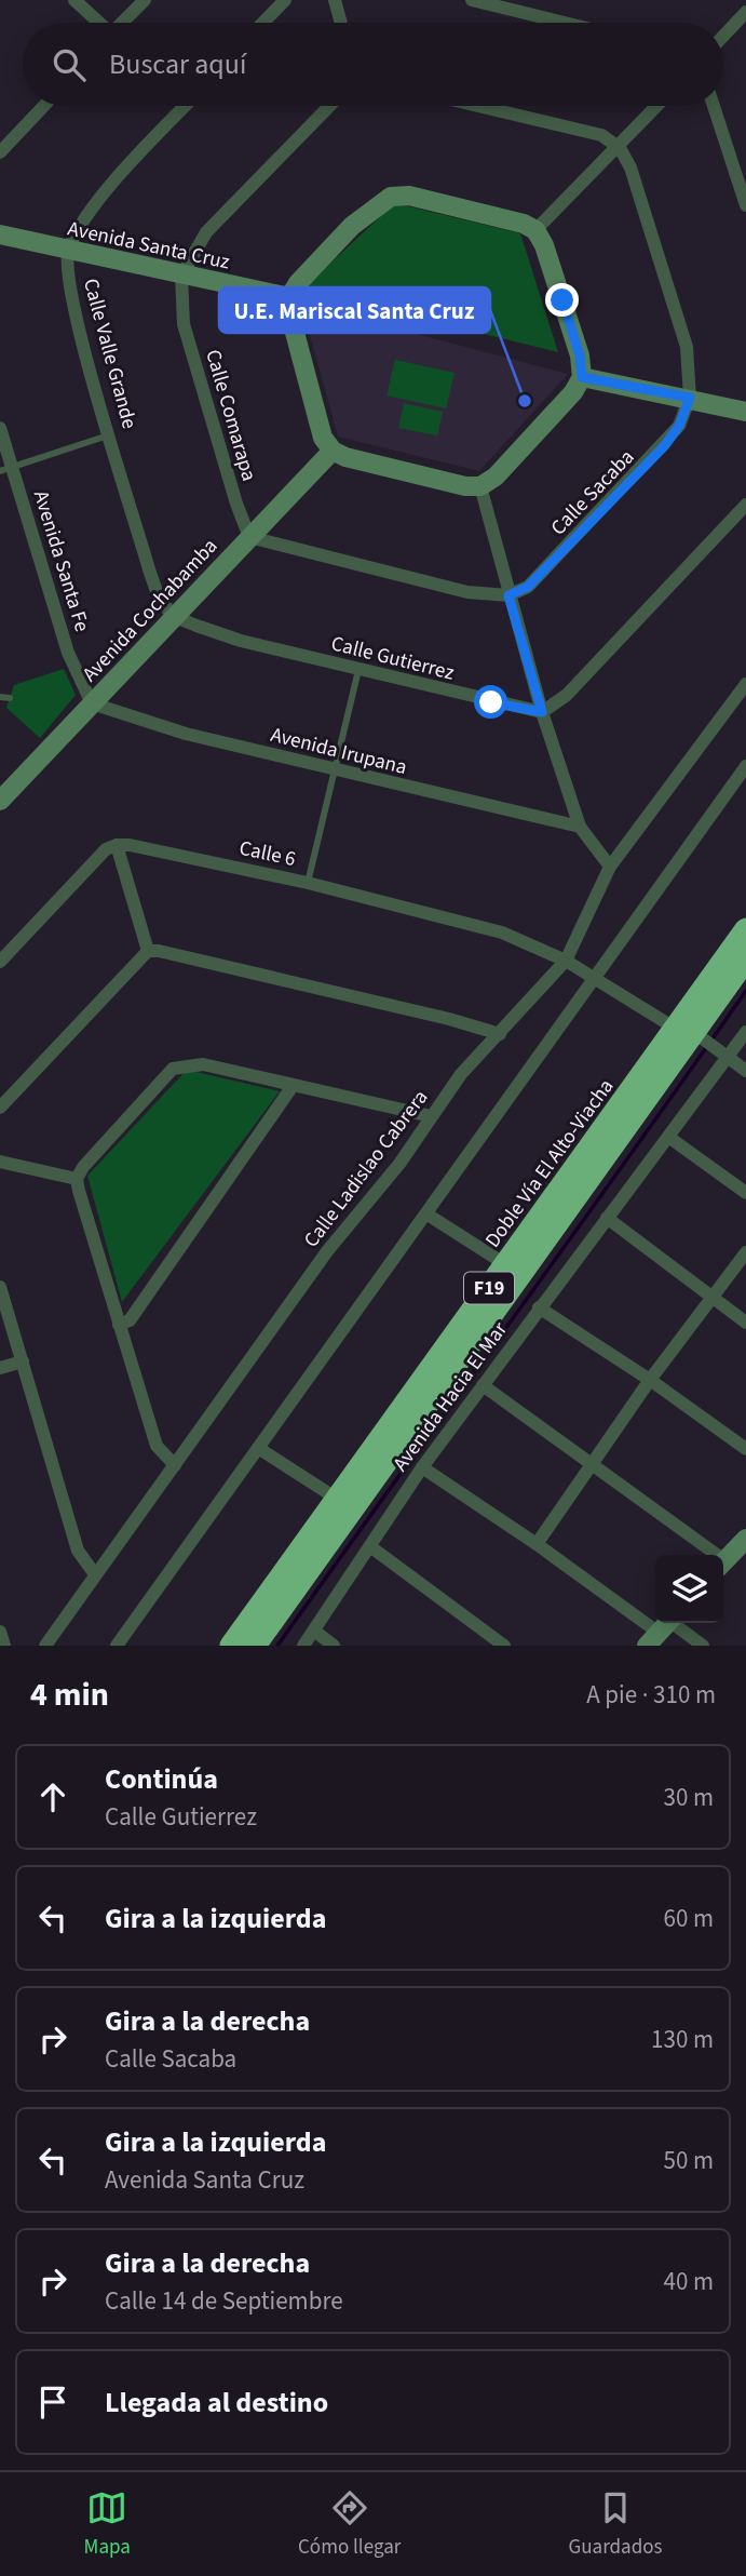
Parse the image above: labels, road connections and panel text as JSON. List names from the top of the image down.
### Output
{
  "streets": {
    "highway": ["Doble Vía El Alto-Viacha", "F19"],
    "street": [
      "Avenida Santa Cruz",
      "Calle Valle Grande",
      "Calle Comarapa",
      "Calle Sacaba",
      "Avenida Santa Fe",
      "Avenida Cochabamba",
      "Calle Gutierrez",
      "Avenida Irupana",
      "Calle 6",
      "Calle Ladislao Cabrera",
      "Avenida Hacia El Mar"
    ]
  },
  "crossings": [
    ["Avenida Santa Cruz", "Calle Valle Grande"],
    ["Avenida Santa Cruz", "Calle Comarapa"],
    ["Calle Valle Grande", "Avenida Cochabamba"],
    ["Calle Valle Grande", "Calle Gutierrez"],
    ["Calle Comarapa", "Avenida Cochabamba"],
    ["Avenida Santa Fe", "Avenida Cochabamba"],
    ["Avenida Santa Fe", "Avenida Irupana"],
    ["Avenida Cochabamba", "Calle Gutierrez"],
    ["Avenida Cochabamba", "Avenida Irupana"],
    ["Calle 6", "Doble Vía El Alto-Viacha"],
    ["Calle 6", "Calle Ladislao Cabrera"],
    ["Calle 6", "Avenida Hacia El Mar"]
  ],
  "places": ["U.E. Mariscal Santa Cruz"],
  "page": {
    "search": "Buscar aquí",
    "heading": ["4 min", "A pie · 310 m"],
    "list": [
      ["Continúa", "Calle Gutierrez", "30 m"],
      ["Gira a la izquierda", "60 m"],
      ["Gira a la derecha", "Calle Sacaba", "130 m"],
      ["Gira a la izquierda", "Avenida Santa Cruz", "50 m"],
      ["Gira a la derecha", "Calle 14 de Septiembre", "40 m"],
      "Llegada al destino"
    ],
    "nav": ["Mapa", "Cómo llegar", "Guardados"]
  }
}
